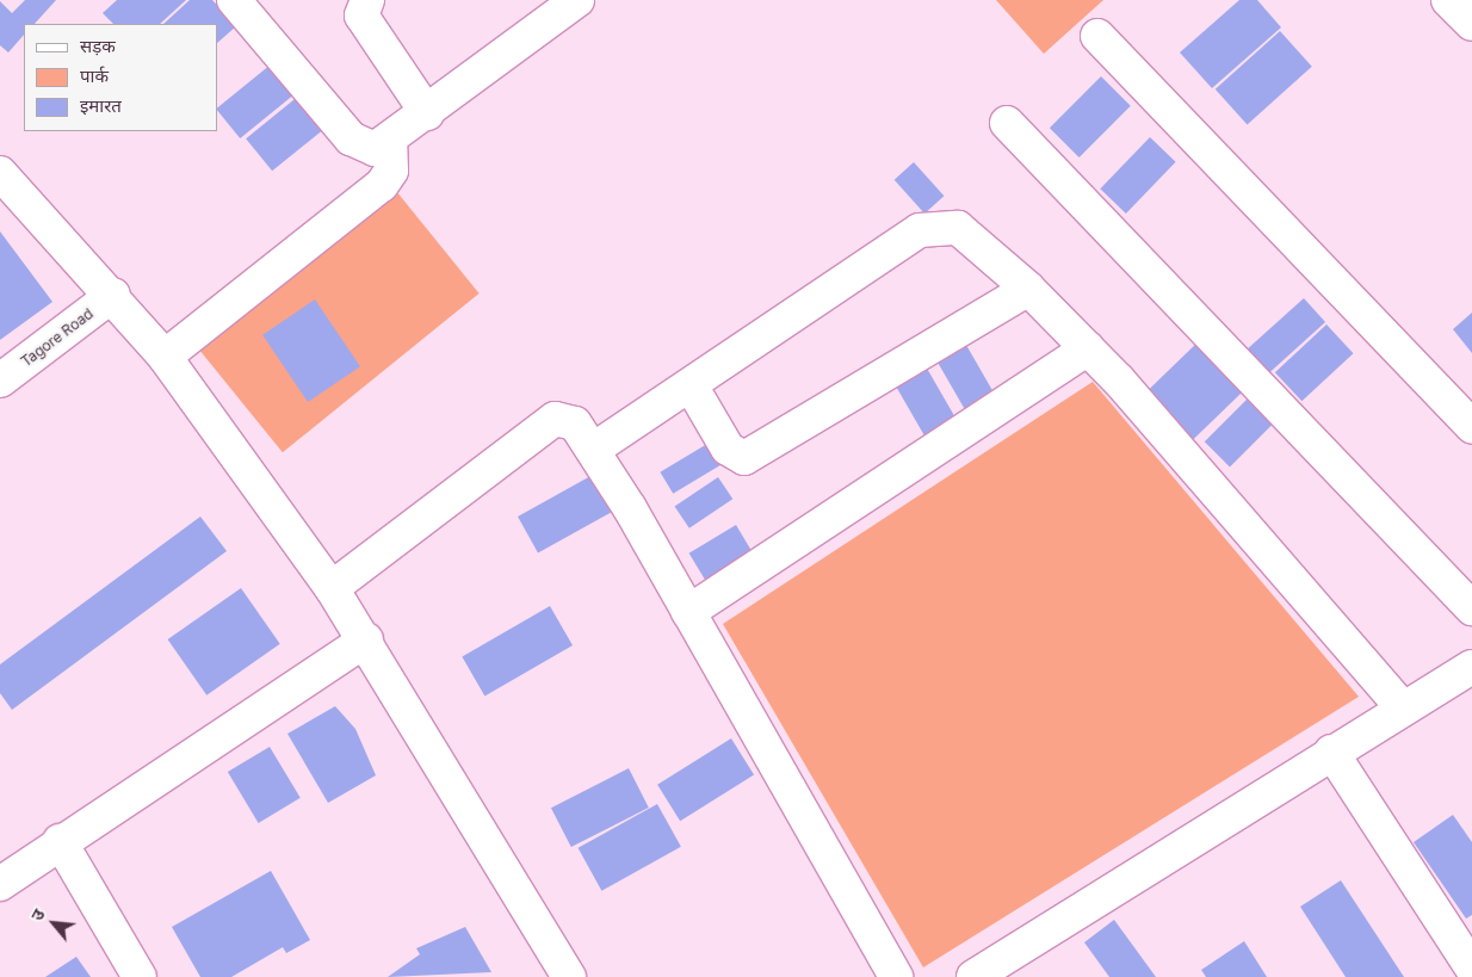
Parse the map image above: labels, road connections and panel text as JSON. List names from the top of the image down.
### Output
{
  "streets": {
    "street": ["Tagore Road"]
  },
  "legend": ["सड़क", "पार्क", "इमारत"],
  "north": "top left"
}
